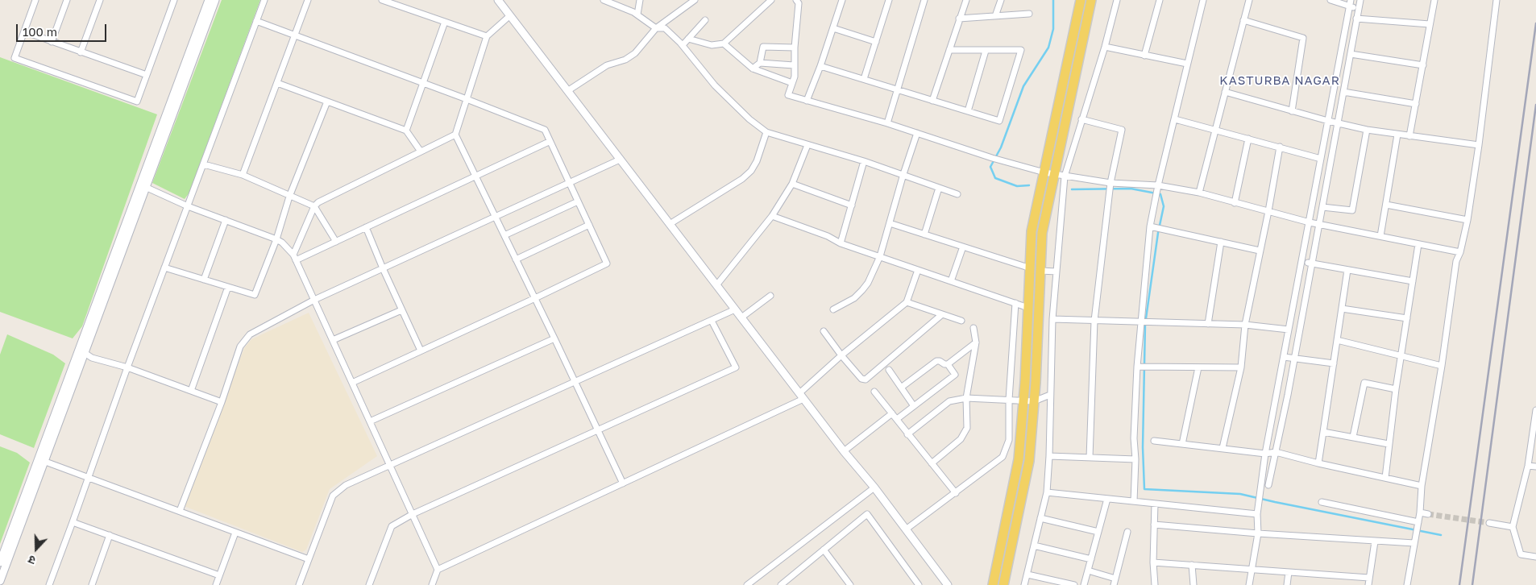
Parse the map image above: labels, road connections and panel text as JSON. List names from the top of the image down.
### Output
{
  "districts": ["KASTURBA NAGAR"],
  "scale_bar": "100 m",
  "north": "bottom"
}
